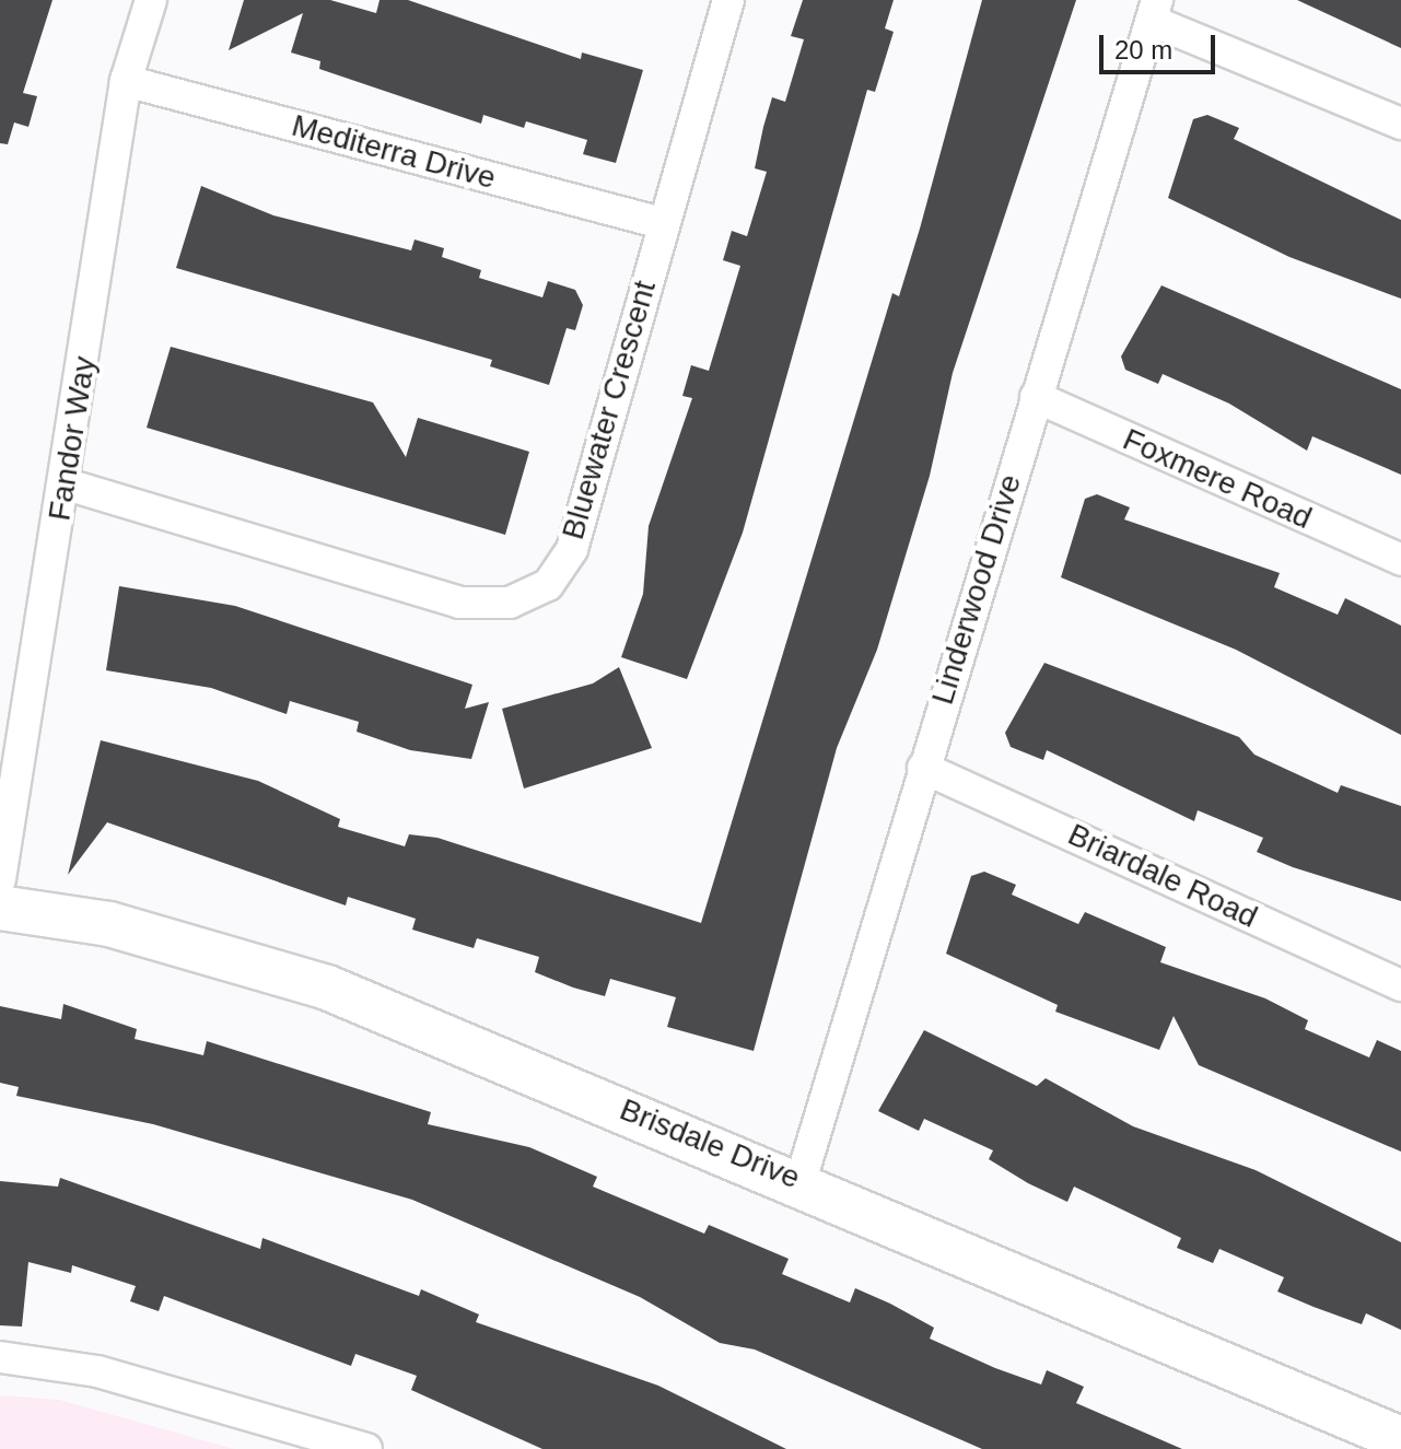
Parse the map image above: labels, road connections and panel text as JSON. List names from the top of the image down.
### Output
{
  "streets": {
    "street": [
      "Mediterra Drive",
      "Bluewater Crescent",
      "Fandor Way",
      "Foxmere Road",
      "Linderwood Drive",
      "Briardale Road",
      "Brisdale Drive"
    ]
  },
  "crossings": [
    ["Mediterra Drive", "Bluewater Crescent"],
    ["Mediterra Drive", "Fandor Way"],
    ["Bluewater Crescent", "Fandor Way"],
    ["Foxmere Road", "Linderwood Drive"],
    ["Linderwood Drive", "Briardale Road"],
    ["Linderwood Drive", "Brisdale Drive"]
  ],
  "scale_bar": "20 m"
}
